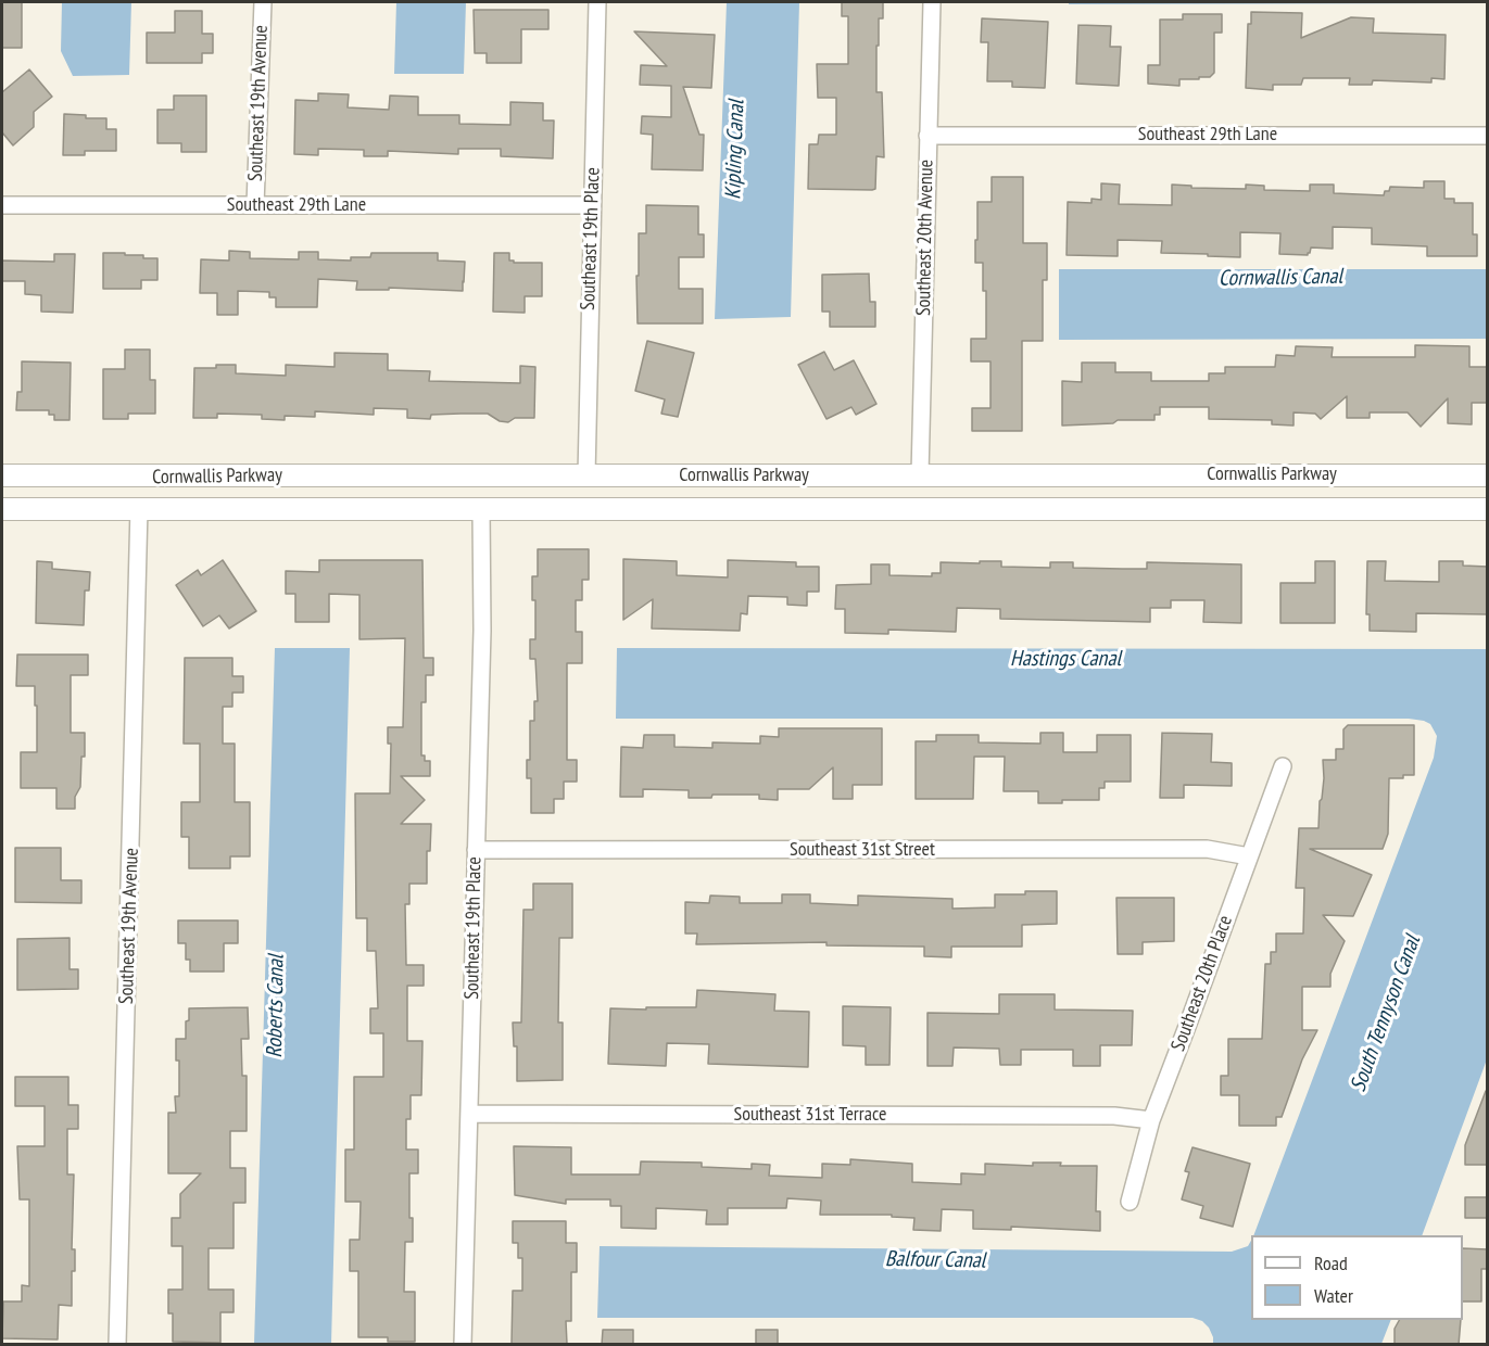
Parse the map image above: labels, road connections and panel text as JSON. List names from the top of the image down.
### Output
{
  "streets": {
    "street": [
      "Southeast 19th Avenue",
      "Southeast 29th Lane",
      "Southeast 20th Avenue",
      "Southeast 19th Place",
      "Cornwallis Parkway",
      "Southeast 31st Street",
      "Southeast 20th Place",
      "Southeast 31st Terrace"
    ]
  },
  "crossings": [
    ["Southeast 19th Avenue", "Southeast 29th Lane"],
    ["Southeast 19th Avenue", "Cornwallis Parkway"],
    ["Southeast 29th Lane", "Southeast 20th Avenue"],
    ["Southeast 29th Lane", "Southeast 19th Place"],
    ["Southeast 20th Avenue", "Cornwallis Parkway"],
    ["Southeast 19th Place", "Cornwallis Parkway"],
    ["Southeast 19th Place", "Southeast 31st Street"],
    ["Southeast 19th Place", "Southeast 31st Terrace"],
    ["Southeast 31st Street", "Southeast 20th Place"],
    ["Southeast 20th Place", "Southeast 31st Terrace"]
  ],
  "water": [
    "Kipling Canal",
    "Cornwallis Canal",
    "Hastings Canal",
    "Roberts Canal",
    "South Tennyson Canal",
    "Balfour Canal"
  ],
  "legend": ["Road", "Water"]
}
